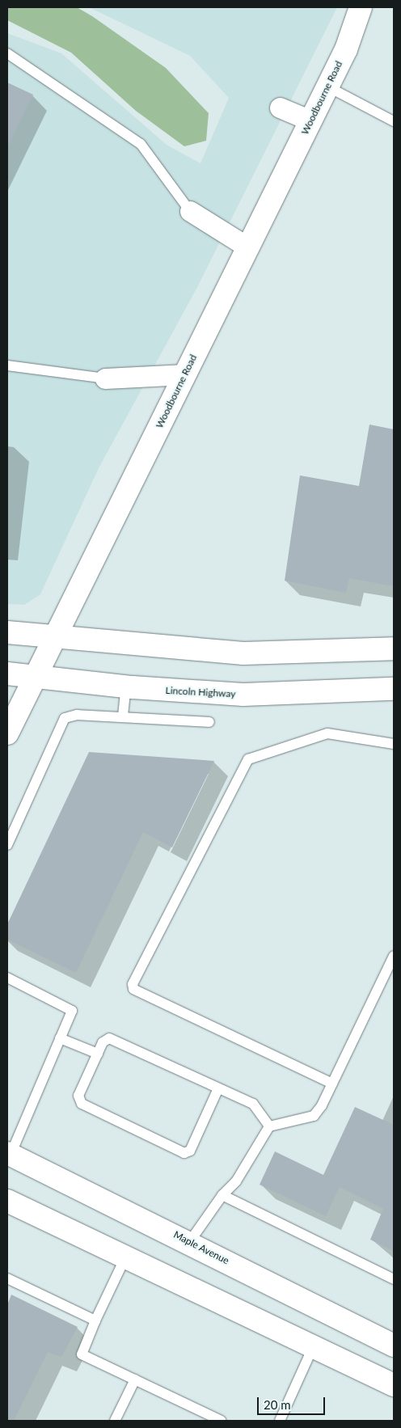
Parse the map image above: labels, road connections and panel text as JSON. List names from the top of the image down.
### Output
{
  "streets": {
    "main road": ["Woodbourne Road", "Lincoln Highway", "Maple Avenue"]
  },
  "crossings": [
    ["Woodbourne Road", "Lincoln Highway"]
  ],
  "scale_bar": "20 m"
}
